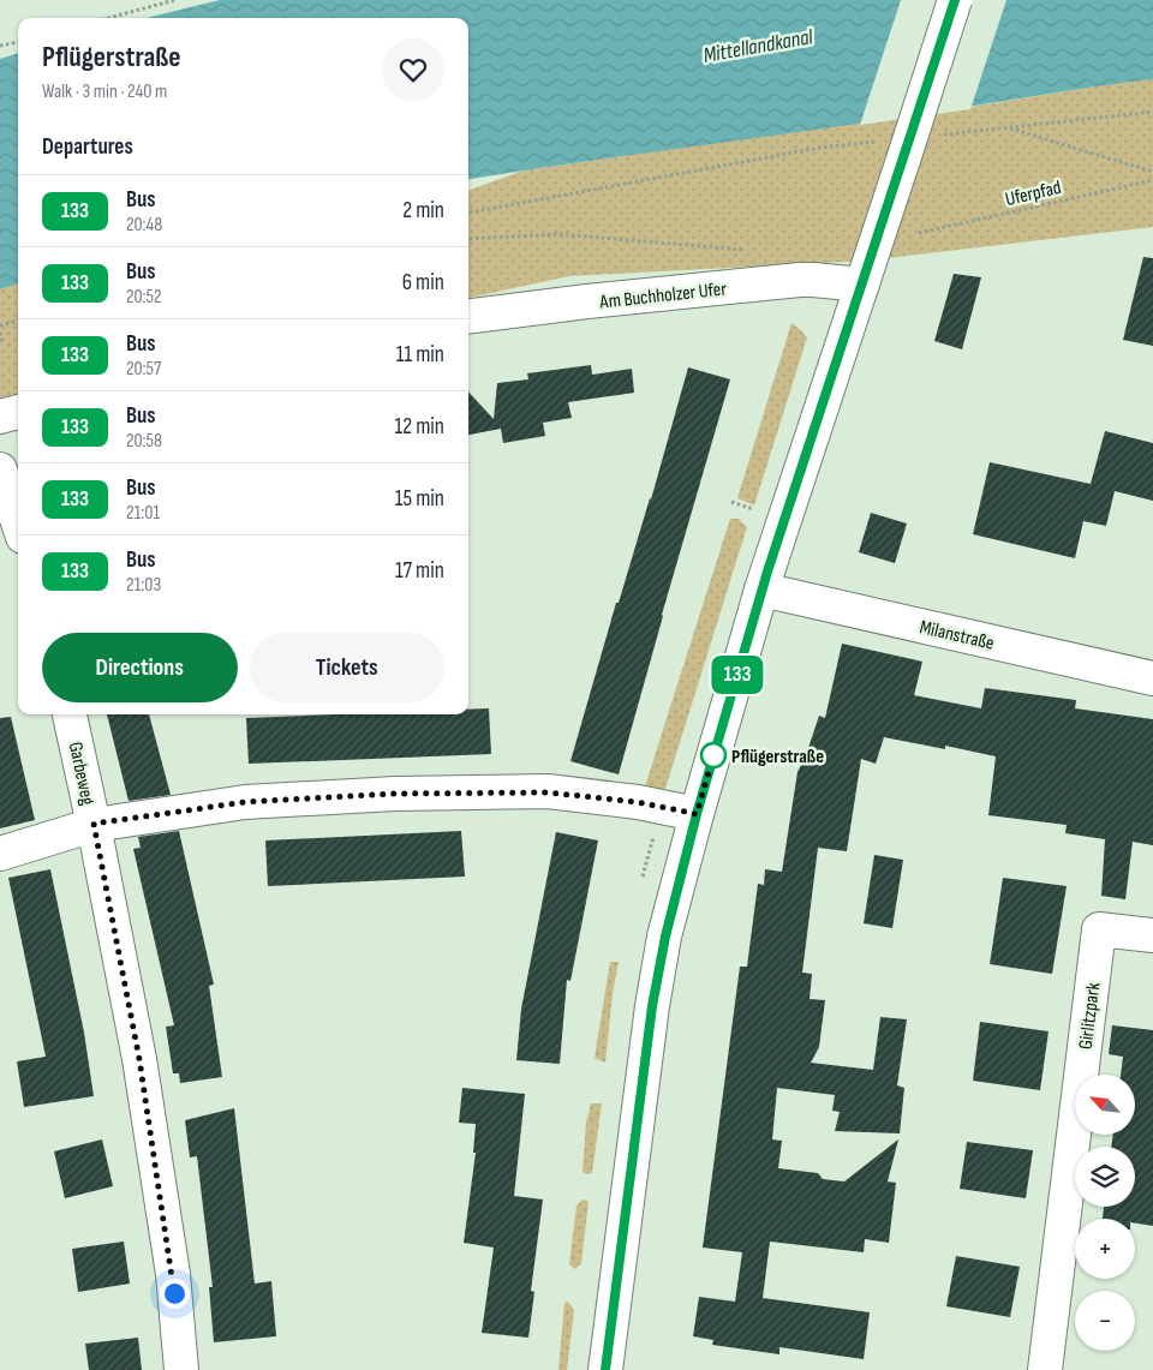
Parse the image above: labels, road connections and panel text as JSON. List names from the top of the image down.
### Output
{
  "streets": {
    "street": [
      "Am Buchholzer Ufer",
      "Milanstraße",
      "Garbeweg",
      "Girlitzpark"
    ],
    "path": ["Uferpfad"]
  },
  "water": ["Mittellandkanal"],
  "places": ["Pflügerstraße"],
  "lines": ["bus line 133"],
  "north": "top left",
  "page": {
    "on_map": "133",
    "heading": [
      ["Pflügerstraße", "Walk · 3 min · 240 m"],
      "Departures"
    ],
    "list": [
      {
        "mark": "133",
        "name": "Bus",
        "note": "20:48",
        "value": "2 min"
      },
      {
        "mark": "133",
        "name": "Bus",
        "note": "20:52",
        "value": "6 min"
      },
      {
        "mark": "133",
        "name": "Bus",
        "note": "20:57",
        "value": "11 min"
      },
      {
        "mark": "133",
        "name": "Bus",
        "note": "20:58",
        "value": "12 min"
      },
      {
        "mark": "133",
        "name": "Bus",
        "note": "21:01",
        "value": "15 min"
      },
      {
        "mark": "133",
        "name": "Bus",
        "note": "21:03",
        "value": "17 min"
      }
    ],
    "buttons": ["Directions", "Tickets"],
    "map_buttons": ["+", "−"]
  }
}
